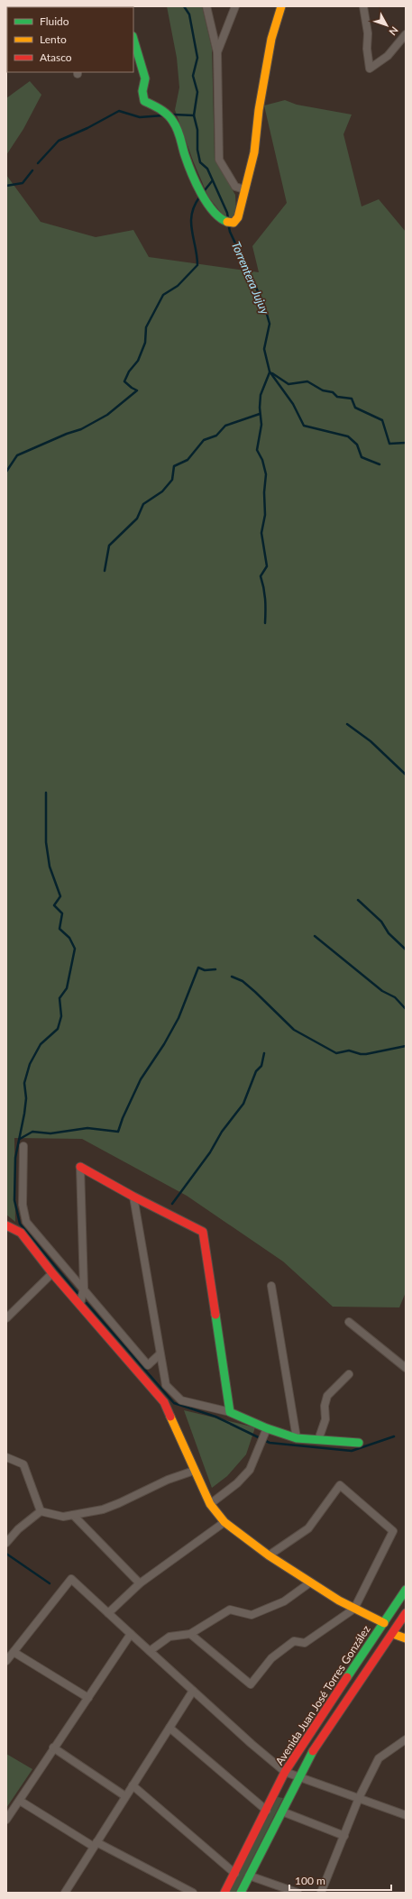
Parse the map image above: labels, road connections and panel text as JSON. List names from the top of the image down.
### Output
{
  "streets": {
    "street": ["Avenida Juan José Torres González"]
  },
  "water": ["Torrentera Jujuy"],
  "legend": ["Fluido", "Lento", "Atasco"],
  "scale_bar": "100 m",
  "north": "bottom right"
}
